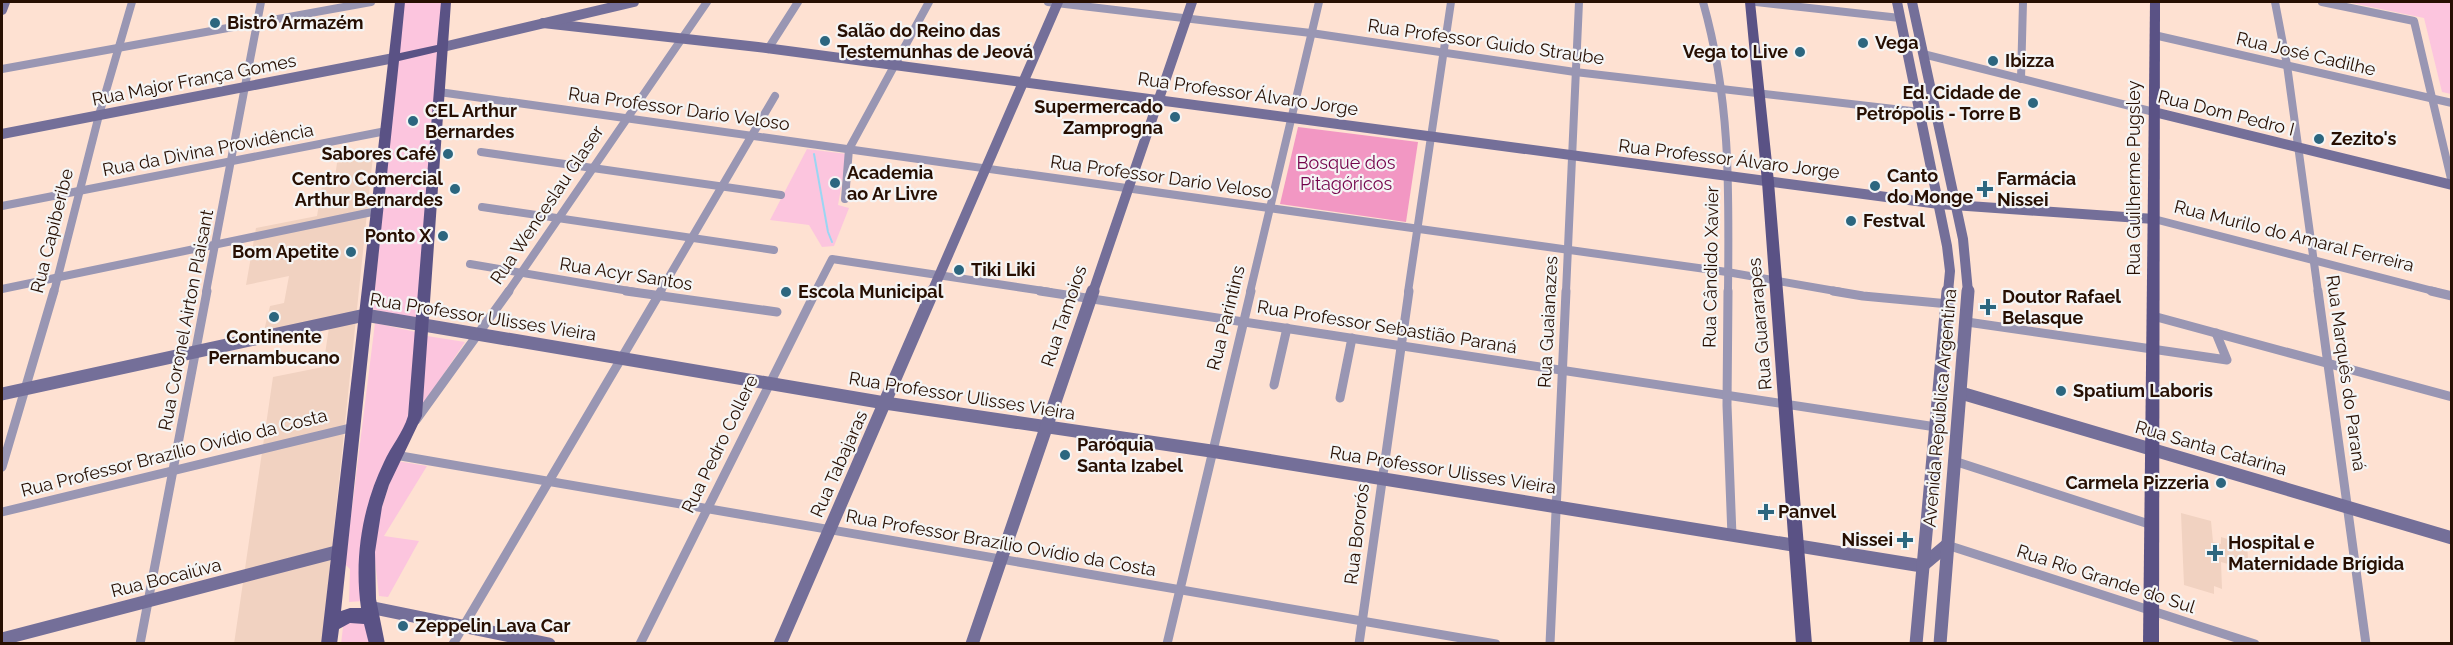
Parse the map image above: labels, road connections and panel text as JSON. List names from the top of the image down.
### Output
{
  "streets": {
    "main road": ["Rua Guilherme Pugsley", "Rua Guararapes"],
    "street": [
      "Rua Professor Guido Straube",
      "Rua José Cadilhe",
      "Rua Major França Gomes",
      "Rua Professor Álvaro Jorge",
      "Rua Professor Dario Veloso",
      "Rua Dom Pedro I",
      "Rua da Divina Providência",
      "Rua Wenceslau Glaser",
      "Rua Capiberibe",
      "Rua Murilo do Amaral Ferreira",
      "Rua Cândido Xavier",
      "Rua Acyr Santos",
      "Rua Tamoios",
      "Rua Professor Ulisses Vieira",
      "Rua Parintins",
      "Rua Coronel Airton Plaisant",
      "Rua Guaianazes",
      "Rua Professor Sebastião Paraná",
      "Rua Marquês do Paraná",
      "Avenida República Argentina",
      "Rua Pedro Collere",
      "Rua Santa Catarina",
      "Rua Professor Brazílio Ovídio da Costa",
      "Rua Tabajaras",
      "Rua Bororós",
      "Rua Bocaiúva",
      "Rua Rio Grande do Sul"
    ]
  },
  "crossings": [
    ["Rua Professor Guido Straube", "Rua Cândido Xavier"],
    ["Rua Professor Guido Straube", "Rua Tamoios"],
    ["Rua Professor Guido Straube", "Rua Parintins"],
    ["Rua Professor Guido Straube", "Rua Guaianazes"],
    ["Rua Professor Guido Straube", "Rua Guararapes"],
    ["Rua Professor Guido Straube", "Avenida República Argentina"],
    ["Rua Professor Guido Straube", "Rua Tabajaras"],
    ["Rua Professor Guido Straube", "Rua Bororós"],
    ["Rua José Cadilhe", "Rua Guilherme Pugsley"],
    ["Rua José Cadilhe", "Rua Marquês do Paraná"],
    ["Rua Major França Gomes", "Rua Capiberibe"],
    ["Rua Major França Gomes", "Rua Coronel Airton Plaisant"],
    ["Rua Professor Álvaro Jorge", "Rua Wenceslau Glaser"],
    ["Rua Professor Álvaro Jorge", "Rua Murilo do Amaral Ferreira"],
    ["Rua Professor Álvaro Jorge", "Rua Cândido Xavier"],
    ["Rua Professor Álvaro Jorge", "Rua Tamoios"],
    ["Rua Professor Álvaro Jorge", "Rua Parintins"],
    ["Rua Professor Álvaro Jorge", "Rua Guaianazes"],
    ["Rua Professor Álvaro Jorge", "Rua Guararapes"],
    ["Rua Professor Álvaro Jorge", "Avenida República Argentina"],
    ["Rua Professor Álvaro Jorge", "Rua Tabajaras"],
    ["Rua Professor Álvaro Jorge", "Rua Bororós"],
    ["Rua Professor Dario Veloso", "Rua Wenceslau Glaser"],
    ["Rua Professor Dario Veloso", "Rua Cândido Xavier"],
    ["Rua Professor Dario Veloso", "Rua Tamoios"],
    ["Rua Professor Dario Veloso", "Rua Parintins"],
    ["Rua Professor Dario Veloso", "Rua Guaianazes"],
    ["Rua Professor Dario Veloso", "Rua Guararapes"],
    ["Rua Professor Dario Veloso", "Avenida República Argentina"],
    ["Rua Professor Dario Veloso", "Rua Tabajaras"],
    ["Rua Professor Dario Veloso", "Rua Bororós"],
    ["Rua Dom Pedro I", "Rua Guilherme Pugsley"],
    ["Rua Dom Pedro I", "Rua Marquês do Paraná"],
    ["Rua Dom Pedro I", "Avenida República Argentina"],
    ["Rua da Divina Providência", "Rua Capiberibe"],
    ["Rua da Divina Providência", "Rua Coronel Airton Plaisant"],
    ["Rua Guilherme Pugsley", "Rua Murilo do Amaral Ferreira"],
    ["Rua Guilherme Pugsley", "Rua Santa Catarina"],
    ["Rua Guilherme Pugsley", "Rua Rio Grande do Sul"],
    ["Rua Wenceslau Glaser", "Rua Acyr Santos"],
    ["Rua Wenceslau Glaser", "Rua Professor Ulisses Vieira"],
    ["Rua Capiberibe", "Rua Professor Ulisses Vieira"],
    ["Rua Murilo do Amaral Ferreira", "Rua Marquês do Paraná"],
    ["Rua Murilo do Amaral Ferreira", "Avenida República Argentina"],
    ["Rua Cândido Xavier", "Rua Professor Ulisses Vieira"],
    ["Rua Cândido Xavier", "Rua Professor Sebastião Paraná"],
    ["Rua Tamoios", "Rua Professor Ulisses Vieira"],
    ["Rua Tamoios", "Rua Professor Sebastião Paraná"],
    ["Rua Tamoios", "Rua Professor Brazílio Ovídio da Costa"],
    ["Rua Professor Ulisses Vieira", "Rua Parintins"],
    ["Rua Professor Ulisses Vieira", "Rua Coronel Airton Plaisant"],
    ["Rua Professor Ulisses Vieira", "Rua Guaianazes"],
    ["Rua Professor Ulisses Vieira", "Rua Guararapes"],
    ["Rua Professor Ulisses Vieira", "Avenida República Argentina"],
    ["Rua Professor Ulisses Vieira", "Rua Pedro Collere"],
    ["Rua Professor Ulisses Vieira", "Rua Tabajaras"],
    ["Rua Professor Ulisses Vieira", "Rua Bororós"],
    ["Rua Parintins", "Rua Professor Sebastião Paraná"],
    ["Rua Parintins", "Rua Professor Brazílio Ovídio da Costa"],
    ["Rua Coronel Airton Plaisant", "Rua Professor Brazílio Ovídio da Costa"],
    ["Rua Coronel Airton Plaisant", "Rua Bocaiúva"],
    ["Rua Guaianazes", "Rua Professor Sebastião Paraná"],
    ["Rua Guararapes", "Rua Professor Sebastião Paraná"],
    ["Rua Professor Sebastião Paraná", "Avenida República Argentina"],
    ["Rua Professor Sebastião Paraná", "Rua Pedro Collere"],
    ["Rua Professor Sebastião Paraná", "Rua Tabajaras"],
    ["Rua Professor Sebastião Paraná", "Rua Bororós"],
    ["Rua Marquês do Paraná", "Rua Santa Catarina"],
    ["Avenida República Argentina", "Rua Santa Catarina"],
    ["Avenida República Argentina", "Rua Rio Grande do Sul"],
    ["Rua Pedro Collere", "Rua Professor Brazílio Ovídio da Costa"],
    ["Rua Professor Brazílio Ovídio da Costa", "Rua Tabajaras"],
    ["Rua Professor Brazílio Ovídio da Costa", "Rua Bororós"]
  ],
  "parks": ["Bosque dos Pitagóricos"],
  "places": {
    "other": [
      "Bistrô Armazém",
      "Salão do Reino das Testemunhas de Jeová",
      "Vega",
      "Vega to Live",
      "Ibizza",
      "Ed. Cidade de Petrópolis - Torre B",
      "Supermercado Zamprogna",
      "CEL Arthur Bernardes",
      "Zezito's",
      "Sabores Café",
      "Academia ao Ar Livre",
      "Canto do Monge",
      "Centro Comercial Arthur Bernardes",
      "Festval",
      "Ponto X",
      "Bom Apetite",
      "Tiki Liki",
      "Escola Municipal",
      "Continente Pernambucano",
      "Spatium Laboris",
      "Paróquia Santa Izabel",
      "Carmela Pizzeria",
      "Zeppelin Lava Car"
    ],
    "health": [
      "Farmácia Nissei",
      "Doutor Rafael Belasque",
      "Panvel",
      "Nissei",
      "Hospital e Maternidade Brígida"
    ]
  }
}
